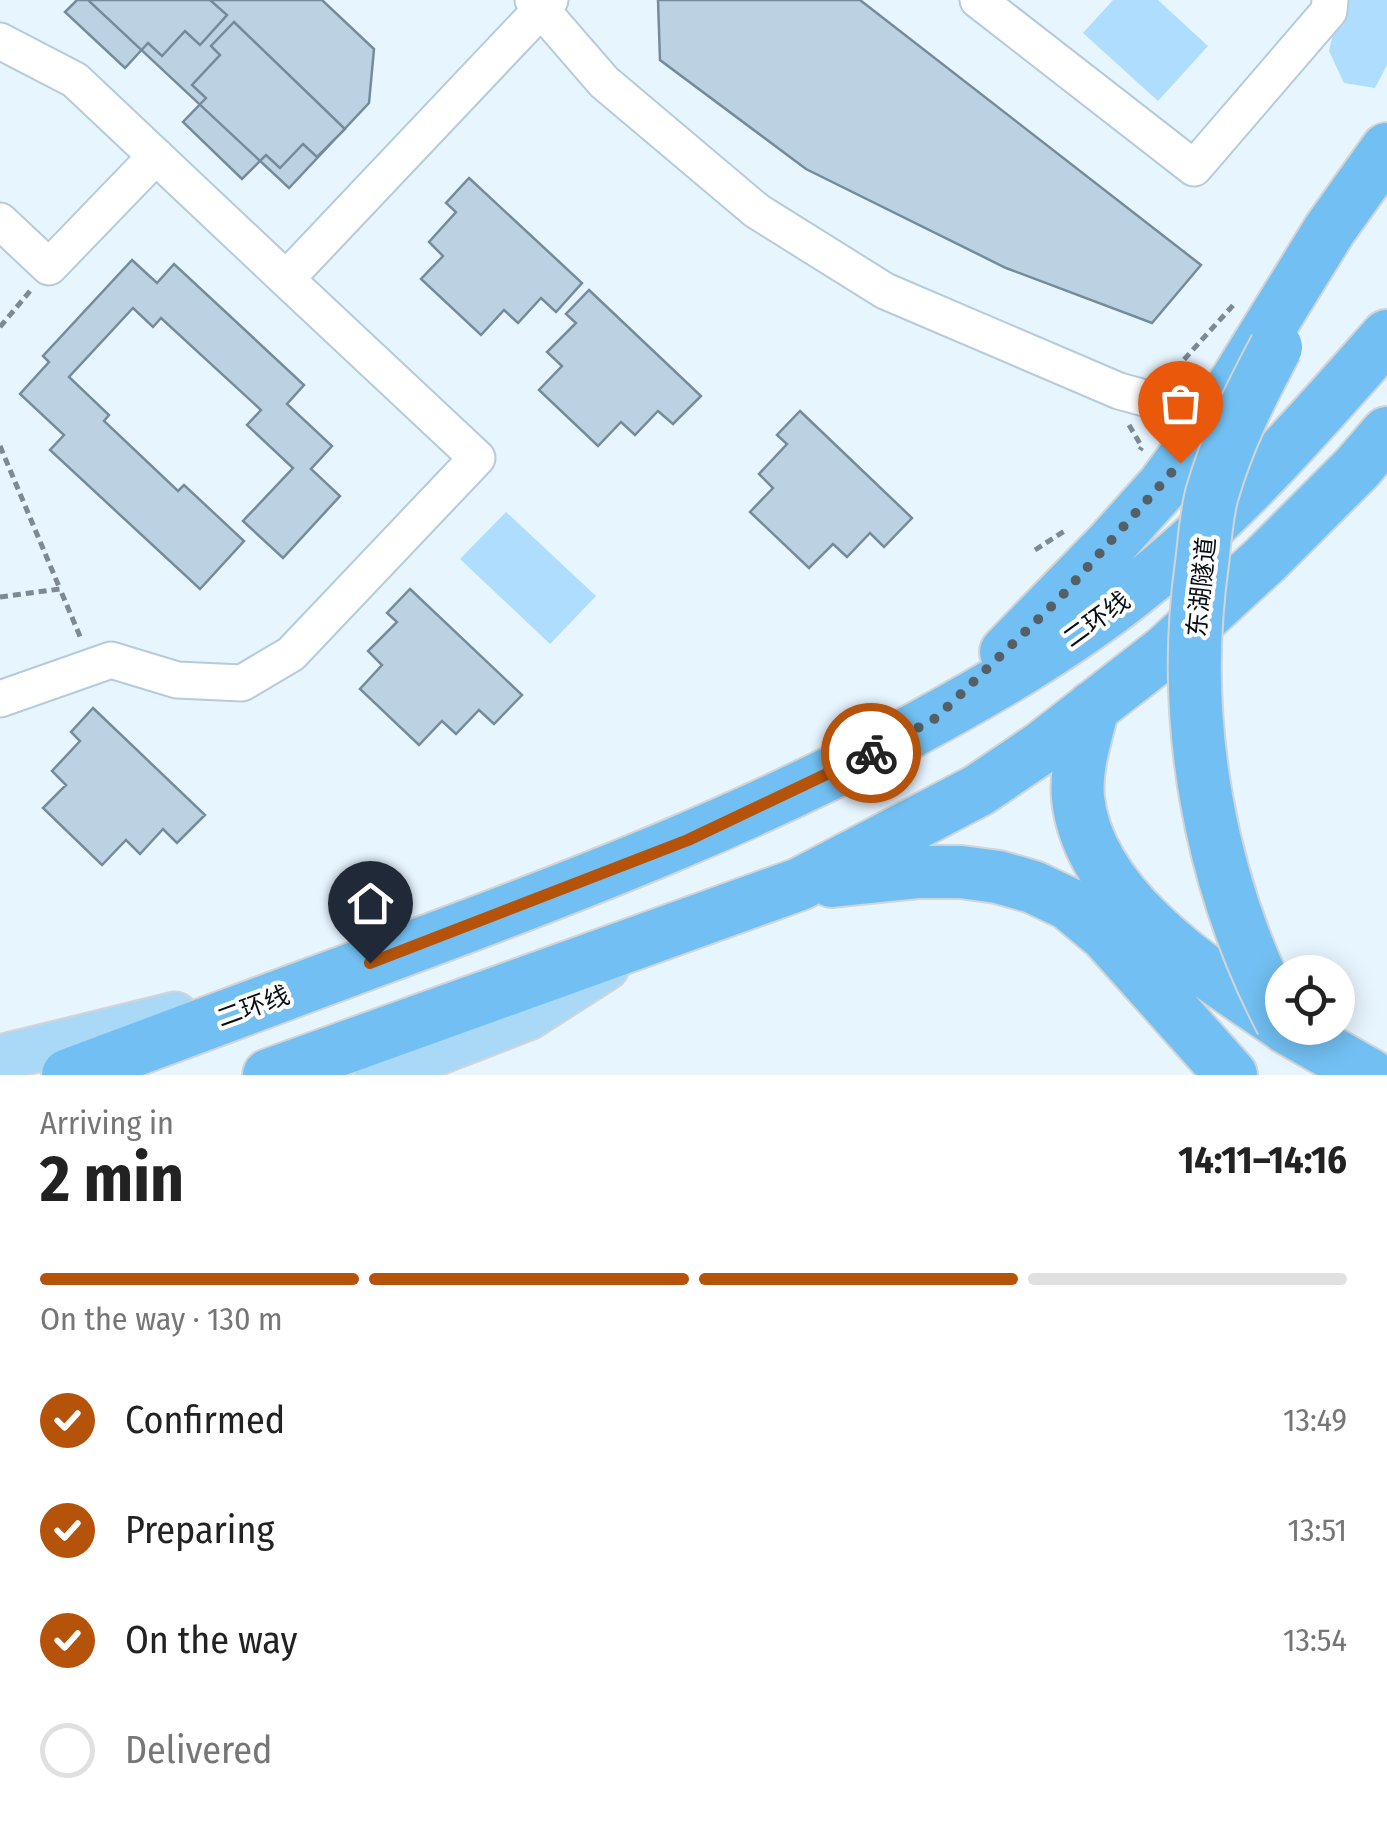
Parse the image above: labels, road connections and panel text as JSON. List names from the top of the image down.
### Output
{
  "streets": {
    "highway": ["东湖隧道", "二环线"]
  },
  "page": {
    "heading": ["2 min", "Arriving in", "14:11–14:16"],
    "bar": "On the way · 130 m",
    "list": [
      ["Confirmed", "13:49"],
      ["Preparing", "13:51"],
      ["On the way", "13:54"],
      "Delivered"
    ]
  }
}
